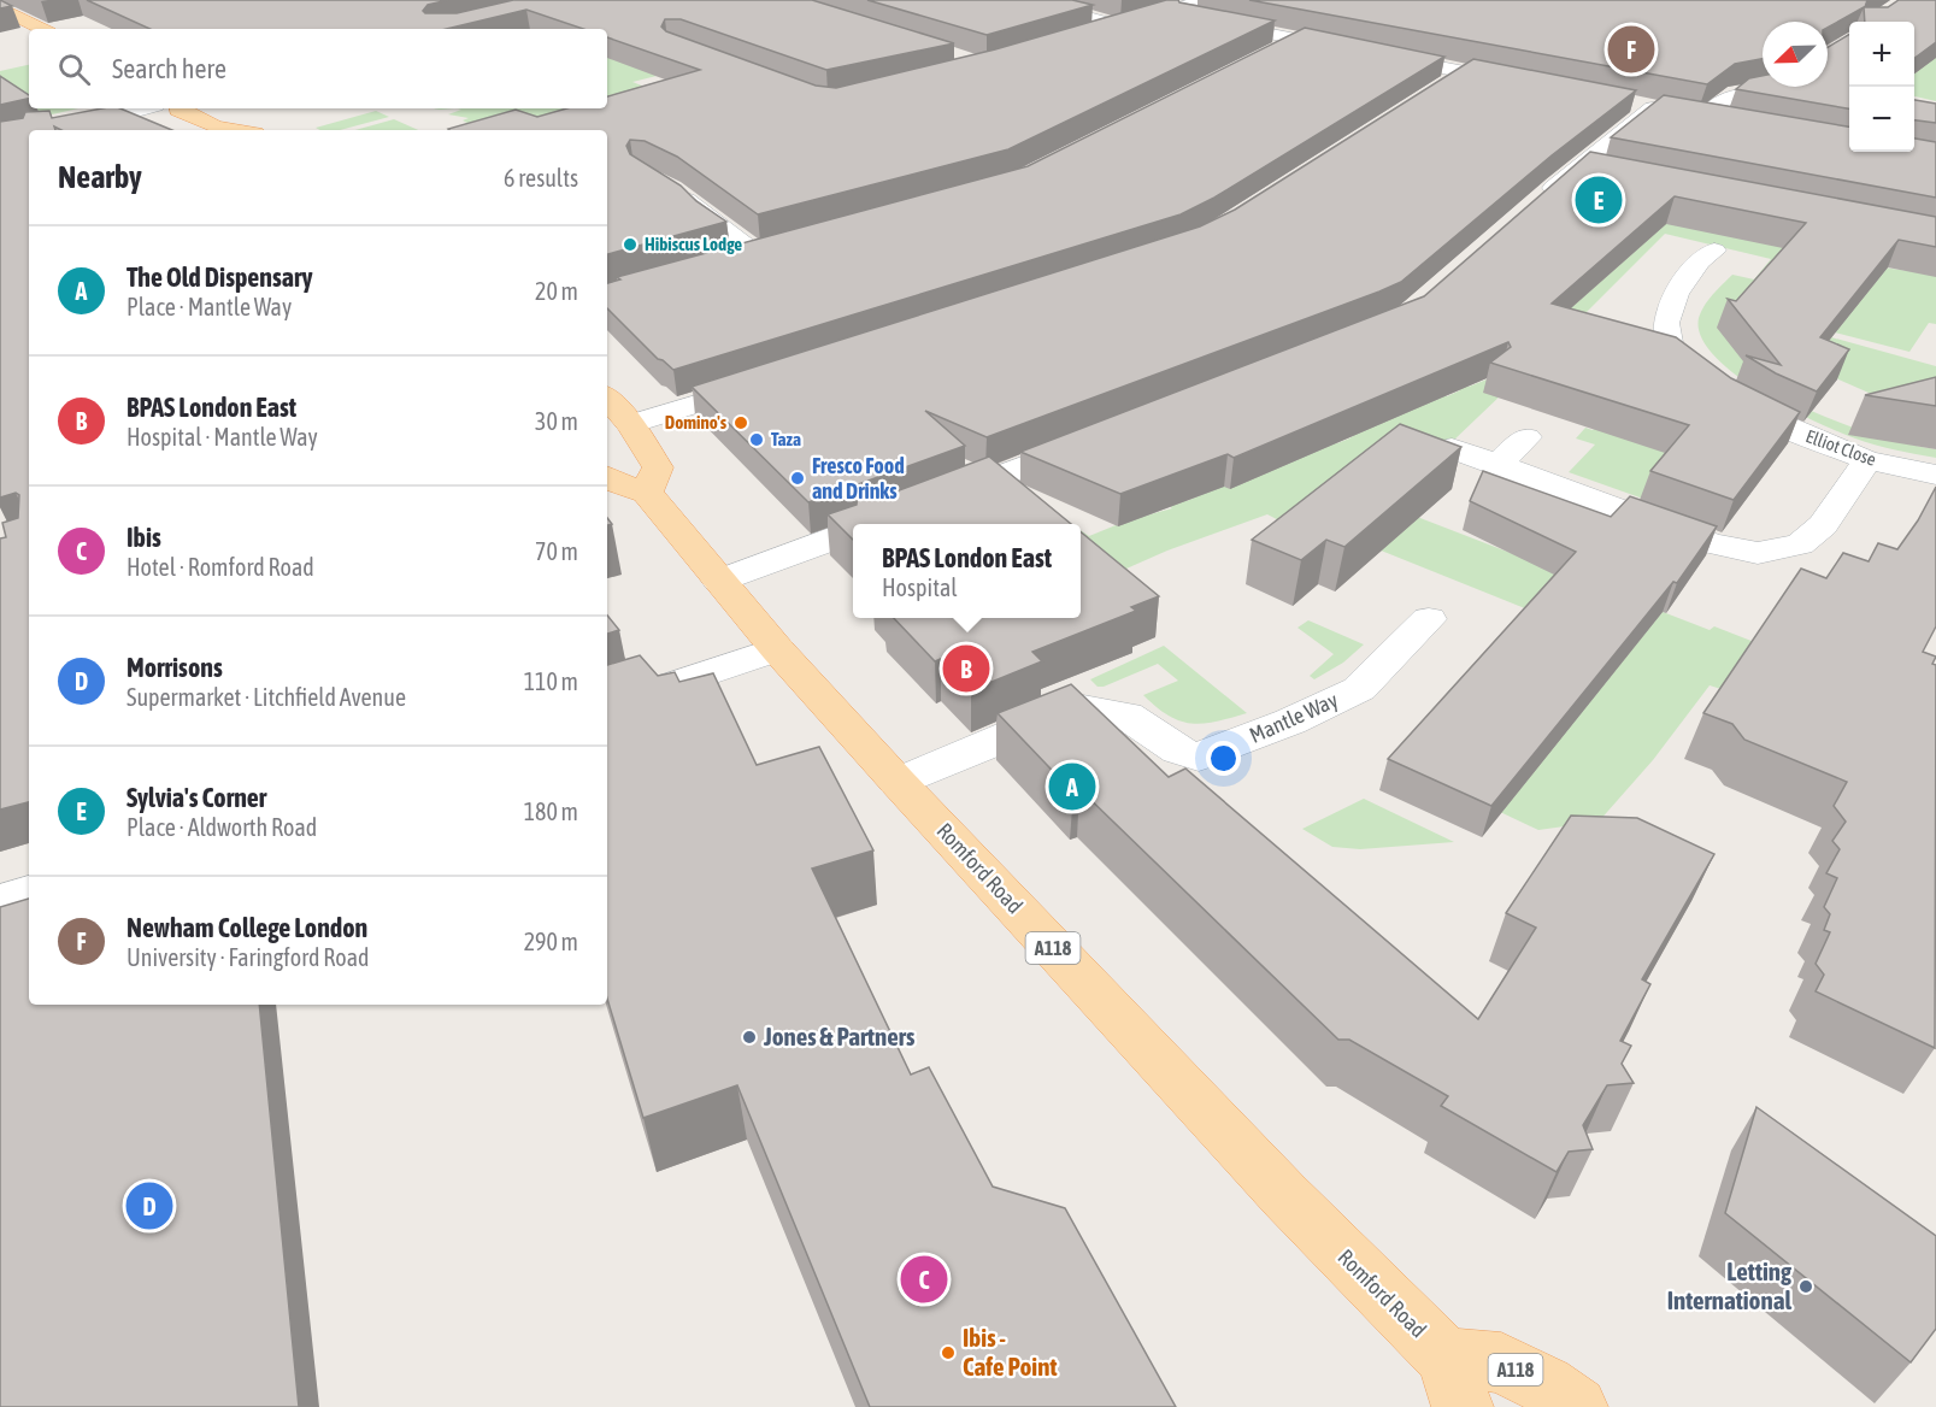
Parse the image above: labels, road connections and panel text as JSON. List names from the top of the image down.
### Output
{
  "streets": {
    "main road": ["Romford Road", "A118"],
    "street": ["Elliot Close", "Mantle Way"]
  },
  "crossings": [
    ["Mantle Way", "Romford Road"]
  ],
  "places": [
    "Hibiscus Lodge",
    "Domino's",
    "Taza",
    "Fresco Food and Drinks",
    "Jones & Partners",
    "Letting International",
    "Ibis - Cafe Point"
  ],
  "north": "bottom left",
  "page": {
    "map_buttons": ["+", "−"],
    "pins": [
      "F",
      "E",
      "B",
      "A",
      "D",
      "C"
    ],
    "search": "Search here",
    "heading": ["Nearby", "6 results"],
    "list": [
      {
        "mark": "A",
        "name": "The Old Dispensary",
        "note": "Place · Mantle Way",
        "value": "20 m"
      },
      {
        "mark": "B",
        "name": "BPAS London East",
        "note": "Hospital · Mantle Way",
        "value": "30 m"
      },
      {
        "mark": "C",
        "name": "Ibis",
        "note": "Hotel · Romford Road",
        "value": "70 m"
      },
      {
        "mark": "D",
        "name": "Morrisons",
        "note": "Supermarket · Litchfield Avenue",
        "value": "110 m"
      },
      {
        "mark": "E",
        "name": "Sylvia's Corner",
        "note": "Place · Aldworth Road",
        "value": "180 m"
      },
      {
        "mark": "F",
        "name": "Newham College London",
        "note": "University · Faringford Road",
        "value": "290 m"
      }
    ],
    "popup": ["BPAS London East", "Hospital"]
  }
}
